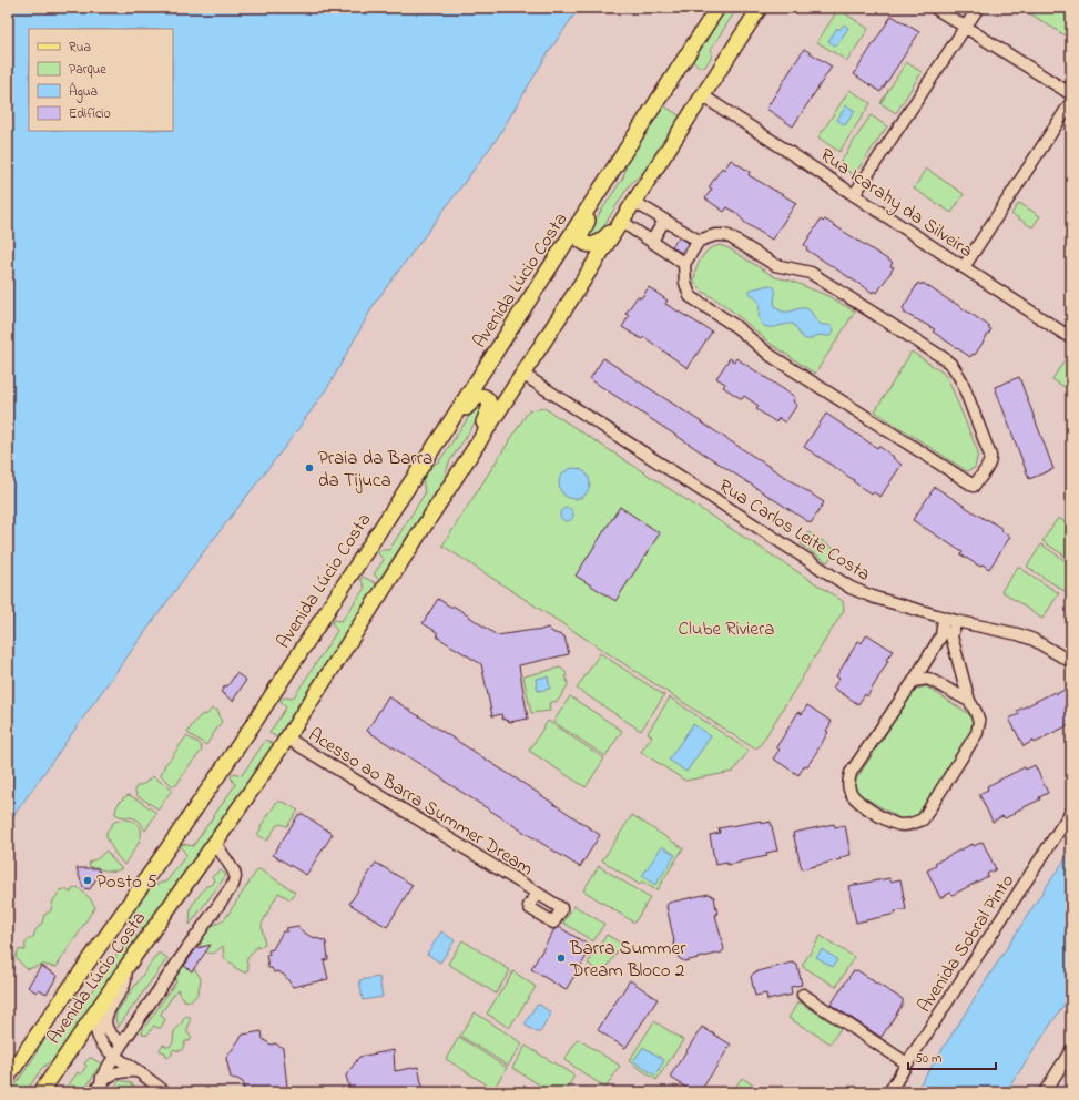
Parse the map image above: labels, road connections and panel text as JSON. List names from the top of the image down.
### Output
{
  "streets": {
    "main road": ["Avenida Lúcio Costa"],
    "street": [
      "Rua Icarahy da Silveira",
      "Rua Carlos Leite Costa",
      "Acesso ao Barra Summer Dream",
      "Avenida Sobral Pinto"
    ]
  },
  "crossings": [
    ["Rua Icarahy da Silveira", "Avenida Lúcio Costa"],
    ["Avenida Lúcio Costa", "Rua Carlos Leite Costa"],
    ["Avenida Lúcio Costa", "Acesso ao Barra Summer Dream"]
  ],
  "parks": ["Clube Riviera"],
  "places": ["Praia da Barra da Tijuca", "Posto 5", "Barra Summer Dream Bloco 2"],
  "legend": [
    "Rua",
    "Parque",
    "Água",
    "Edifício"
  ],
  "scale_bar": "50 m"
}
